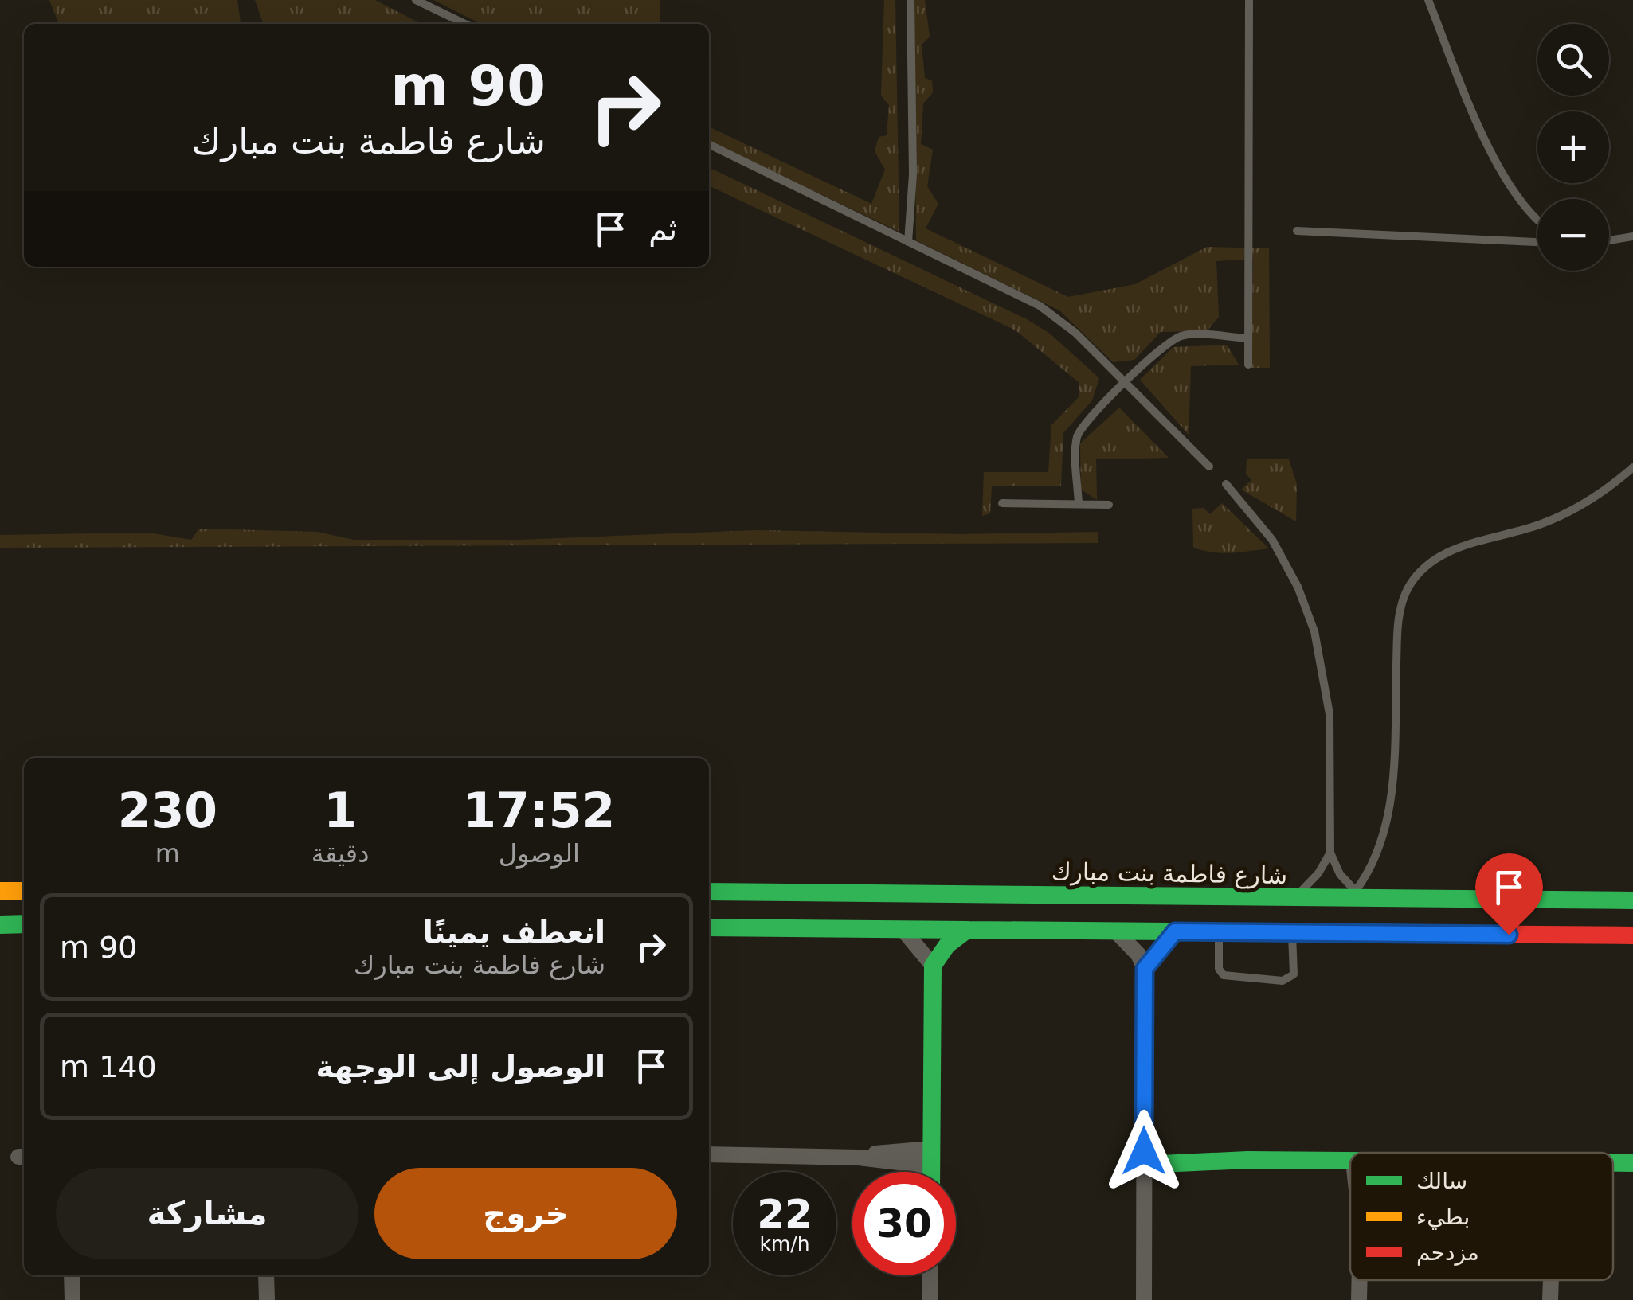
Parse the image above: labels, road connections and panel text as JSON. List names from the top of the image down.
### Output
{
  "streets": {
    "street": ["شارع فاطمة بنت مبارك"]
  },
  "legend": ["سالك", "بطيء", "مزدحم"],
  "page": {
    "map_buttons": ["+", "−"],
    "turn": ["90 m", "شارع فاطمة بنت مبارك"],
    "then": "ثم",
    "eta": [
      "17:52",
      "الوصول",
      "1",
      "دقيقة",
      "230",
      "m"
    ],
    "list": [
      {
        "name": "انعطف يمينًا",
        "note": "شارع فاطمة بنت مبارك",
        "value": "90 m"
      },
      {
        "name": "الوصول إلى الوجهة",
        "value": "140 m"
      }
    ],
    "buttons": ["خروج", "مشاركة"],
    "speed": "22 km/h",
    "limit": "30"
  }
}
